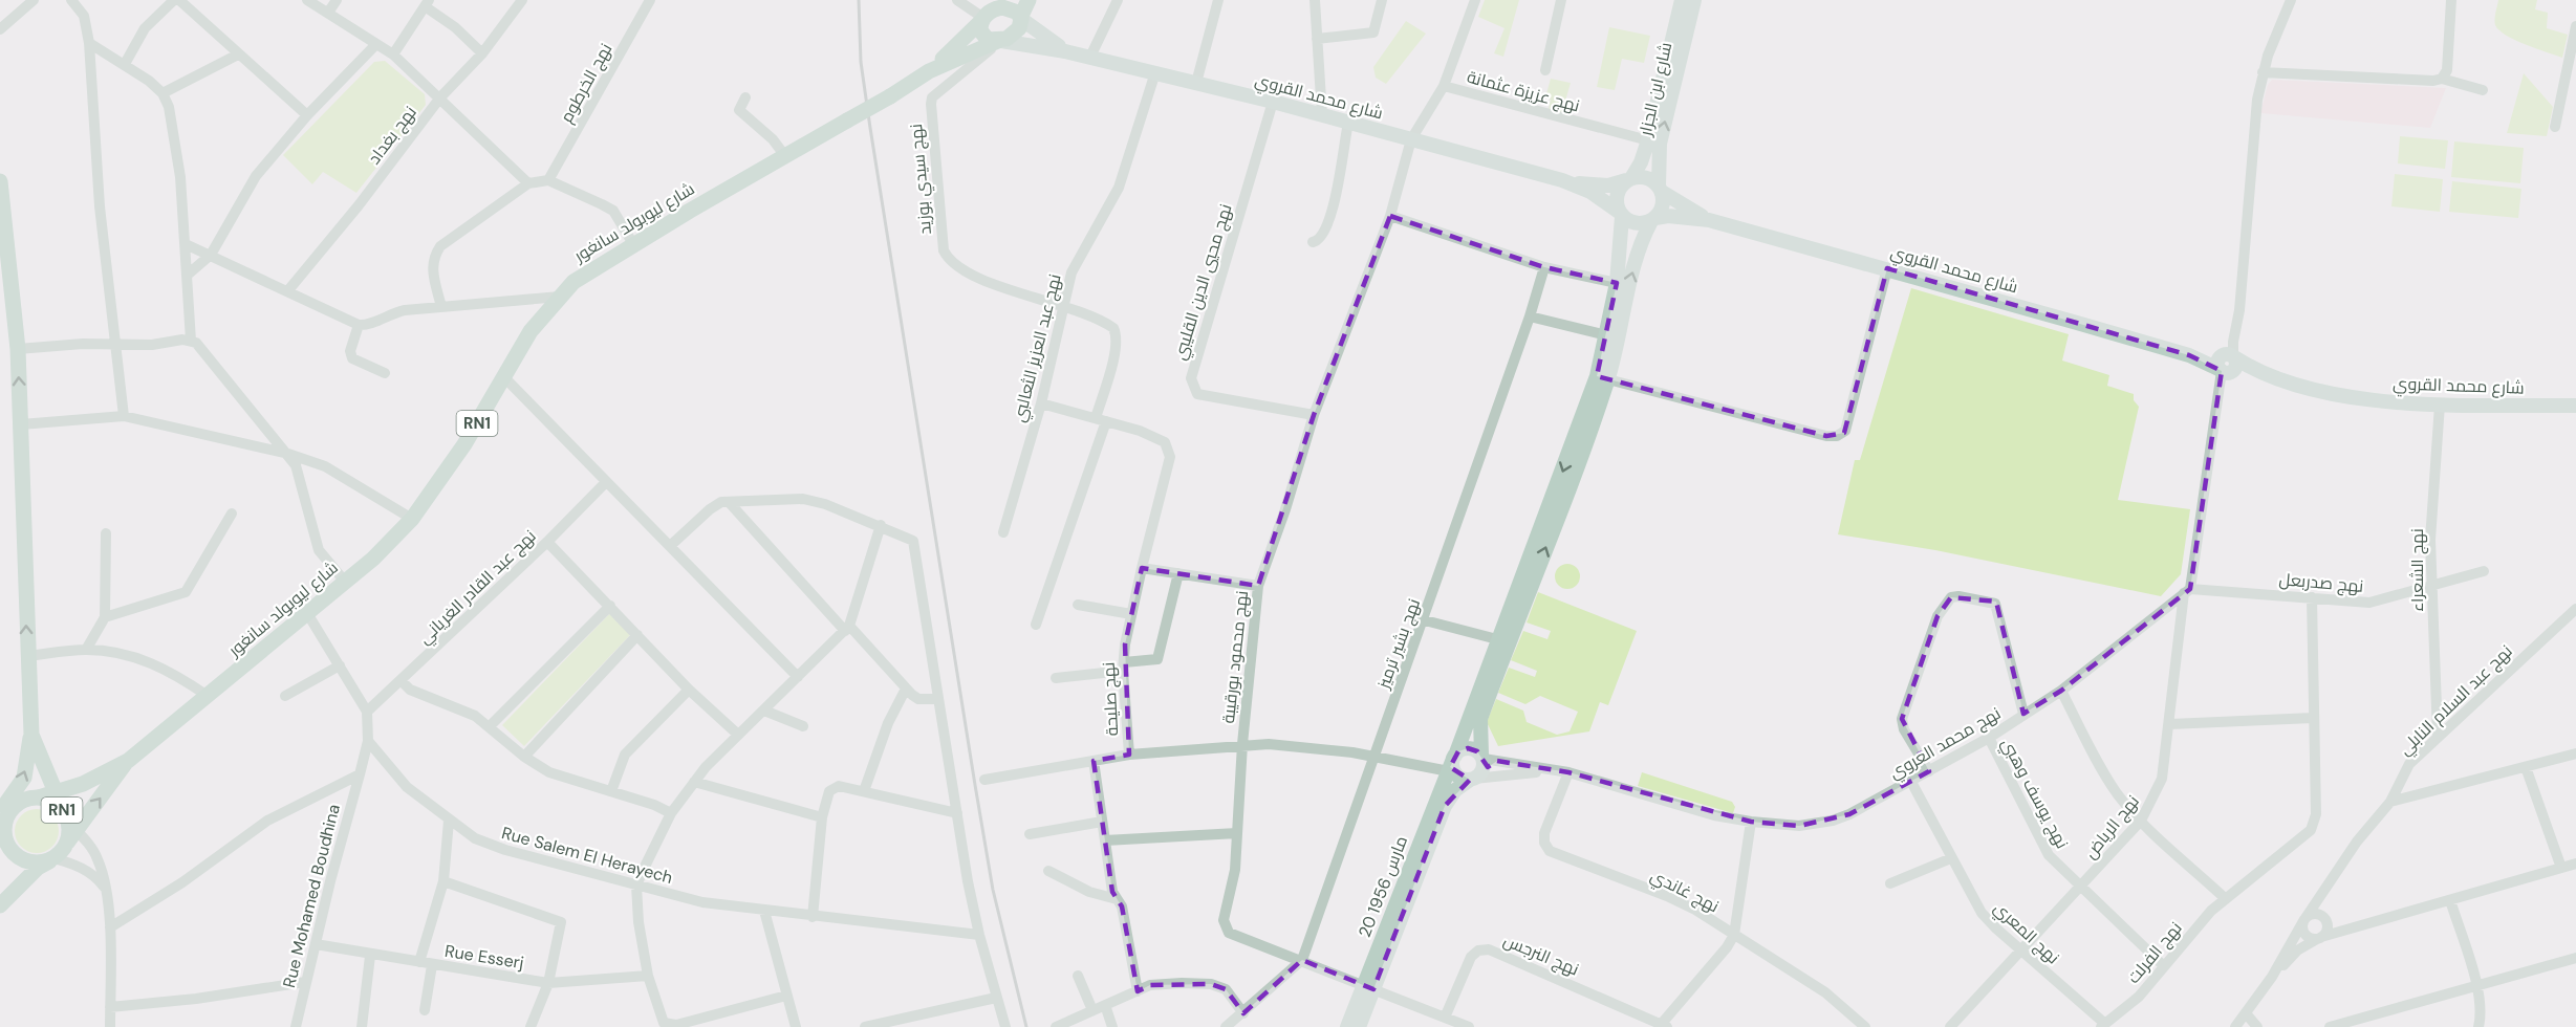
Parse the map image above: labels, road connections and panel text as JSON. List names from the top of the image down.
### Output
{
  "streets": {
    "main road": [
      "شارع ابن الجزار",
      "شارع محمد القروي",
      "شارع ليوبولد سانغور",
      "RN1",
      "20 مارس 1956"
    ],
    "street": [
      "نهج الخرطوم",
      "نهج عزيزة عثمانة",
      "نهج بغداد",
      "نهج سيدي بوزيد",
      "نهج محيي الدين القليبي",
      "نهج عبد العزيز الثعالبي",
      "نهج الشعراء",
      "نهج صدربعل",
      "نهج عبد القادر الغرياني",
      "نهج بشير ترميز",
      "نهج محمود بورقيبة",
      "نهج صليحة",
      "نهج عبد السلام النابلي",
      "نهج محمد العروي",
      "نهج يوسف وهبي",
      "نهج الرياض",
      "Rue Salem El Herayech",
      "نهج غاندي",
      "Rue Mohamed Boudhina",
      "نهج المعري",
      "نهج الفرلت",
      "نهج النرجس",
      "Rue Esserj"
    ]
  },
  "crossings": [
    ["شارع ابن الجزار", "نهج عزيزة عثمانة"],
    ["شارع ابن الجزار", "شارع محمد القروي"],
    ["نهج عزيزة عثمانة", "نهج محمود بورقيبة"],
    ["شارع محمد القروي", "نهج سيدي بوزيد"],
    ["شارع محمد القروي", "شارع ليوبولد سانغور"],
    ["شارع محمد القروي", "نهج محيي الدين القليبي"],
    ["شارع محمد القروي", "نهج عبد العزيز الثعالبي"],
    ["شارع محمد القروي", "نهج الشعراء"],
    ["شارع محمد القروي", "نهج محمود بورقيبة"],
    ["نهج سيدي بوزيد", "شارع ليوبولد سانغور"],
    ["نهج سيدي بوزيد", "نهج عبد العزيز الثعالبي"],
    ["شارع ليوبولد سانغور", "RN1"],
    ["نهج محيي الدين القليبي", "نهج محمود بورقيبة"],
    ["نهج الشعراء", "نهج صدربعل"],
    ["نهج الشعراء", "نهج عبد السلام النابلي"],
    ["نهج صدربعل", "نهج محمد العروي"],
    ["نهج صدربعل", "نهج الرياض"],
    ["نهج صدربعل", "نهج الفرلت"],
    ["نهج بشير ترميز", "نهج محمود بورقيبة"],
    ["نهج محمود بورقيبة", "20 مارس 1956"],
    ["نهج محمود بورقيبة", "نهج النرجس"],
    ["نهج محمد العروي", "نهج يوسف وهبي"],
    ["نهج محمد العروي", "نهج الرياض"],
    ["نهج محمد العروي", "20 مارس 1956"],
    ["نهج محمد العروي", "نهج غاندي"],
    ["نهج محمد العروي", "نهج المعري"],
    ["نهج يوسف وهبي", "نهج الرياض"],
    ["نهج يوسف وهبي", "نهج الفرلت"],
    ["نهج الرياض", "نهج المعري"],
    ["Rue Salem El Herayech", "Rue Mohamed Boudhina"],
    ["Rue Mohamed Boudhina", "Rue Esserj"],
    ["نهج المعري", "نهج الفرلت"]
  ]
}
